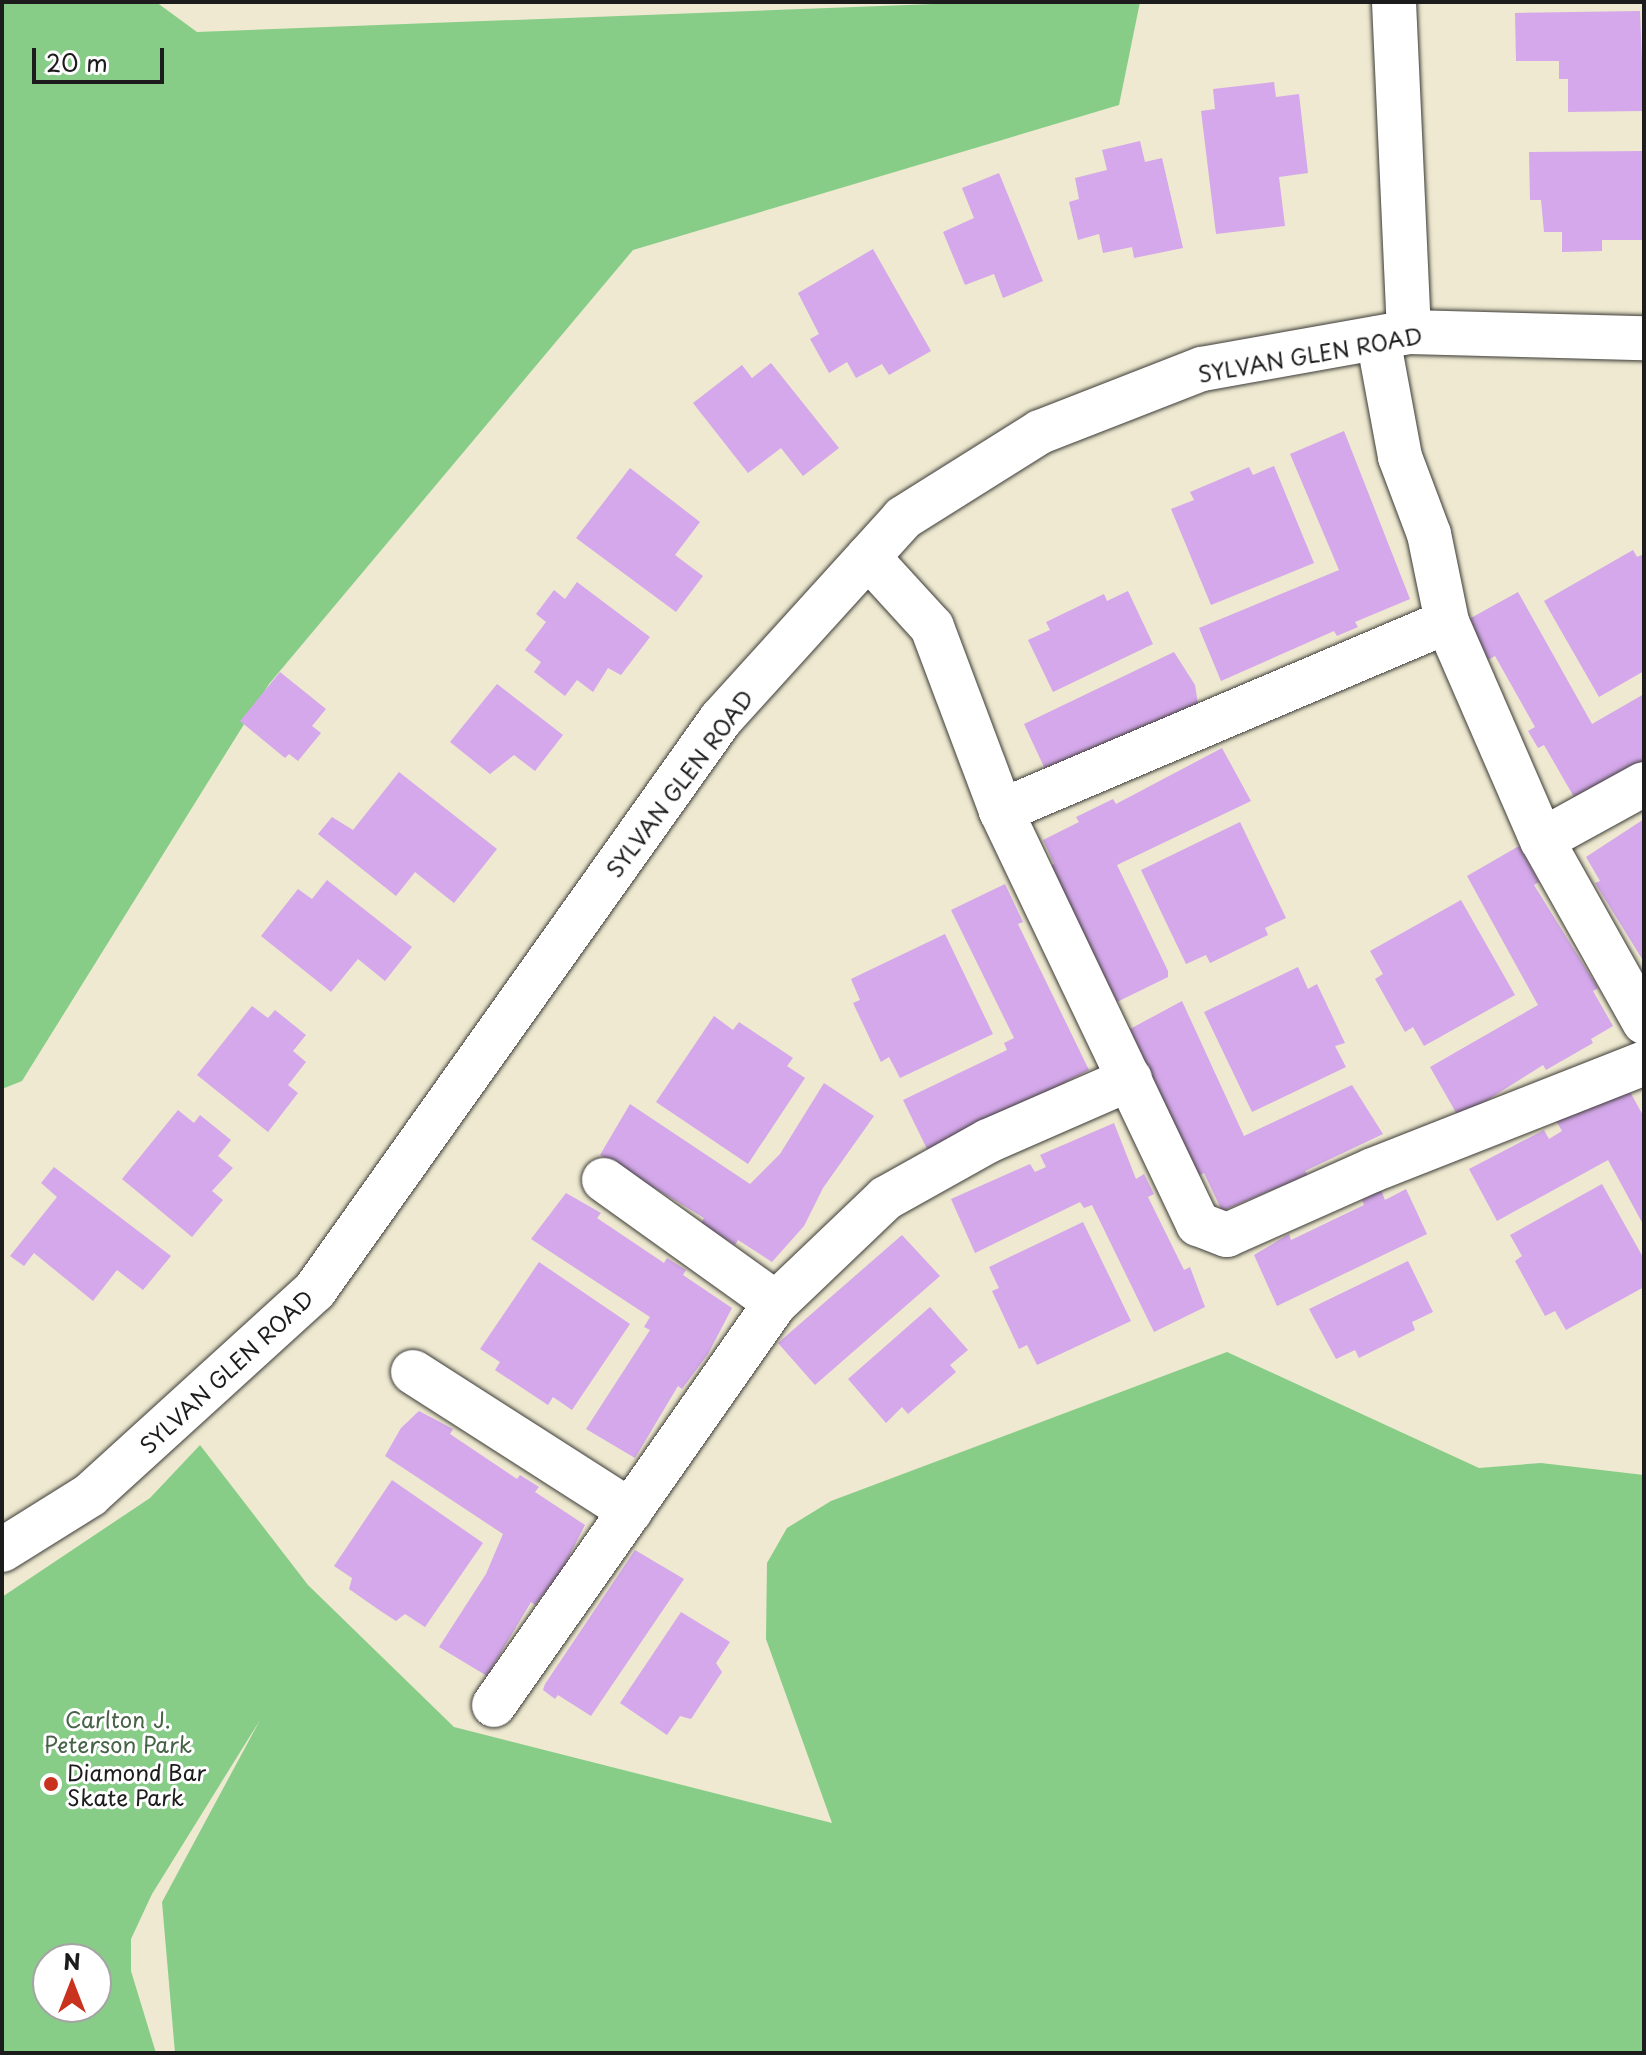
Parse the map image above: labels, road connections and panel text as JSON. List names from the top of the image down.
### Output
{
  "streets": {
    "street": ["SYLVAN GLEN ROAD"]
  },
  "parks": ["Carlton J. Peterson Park"],
  "places": ["Diamond Bar Skate Park"],
  "scale_bar": "20 m",
  "north": "top"
}
